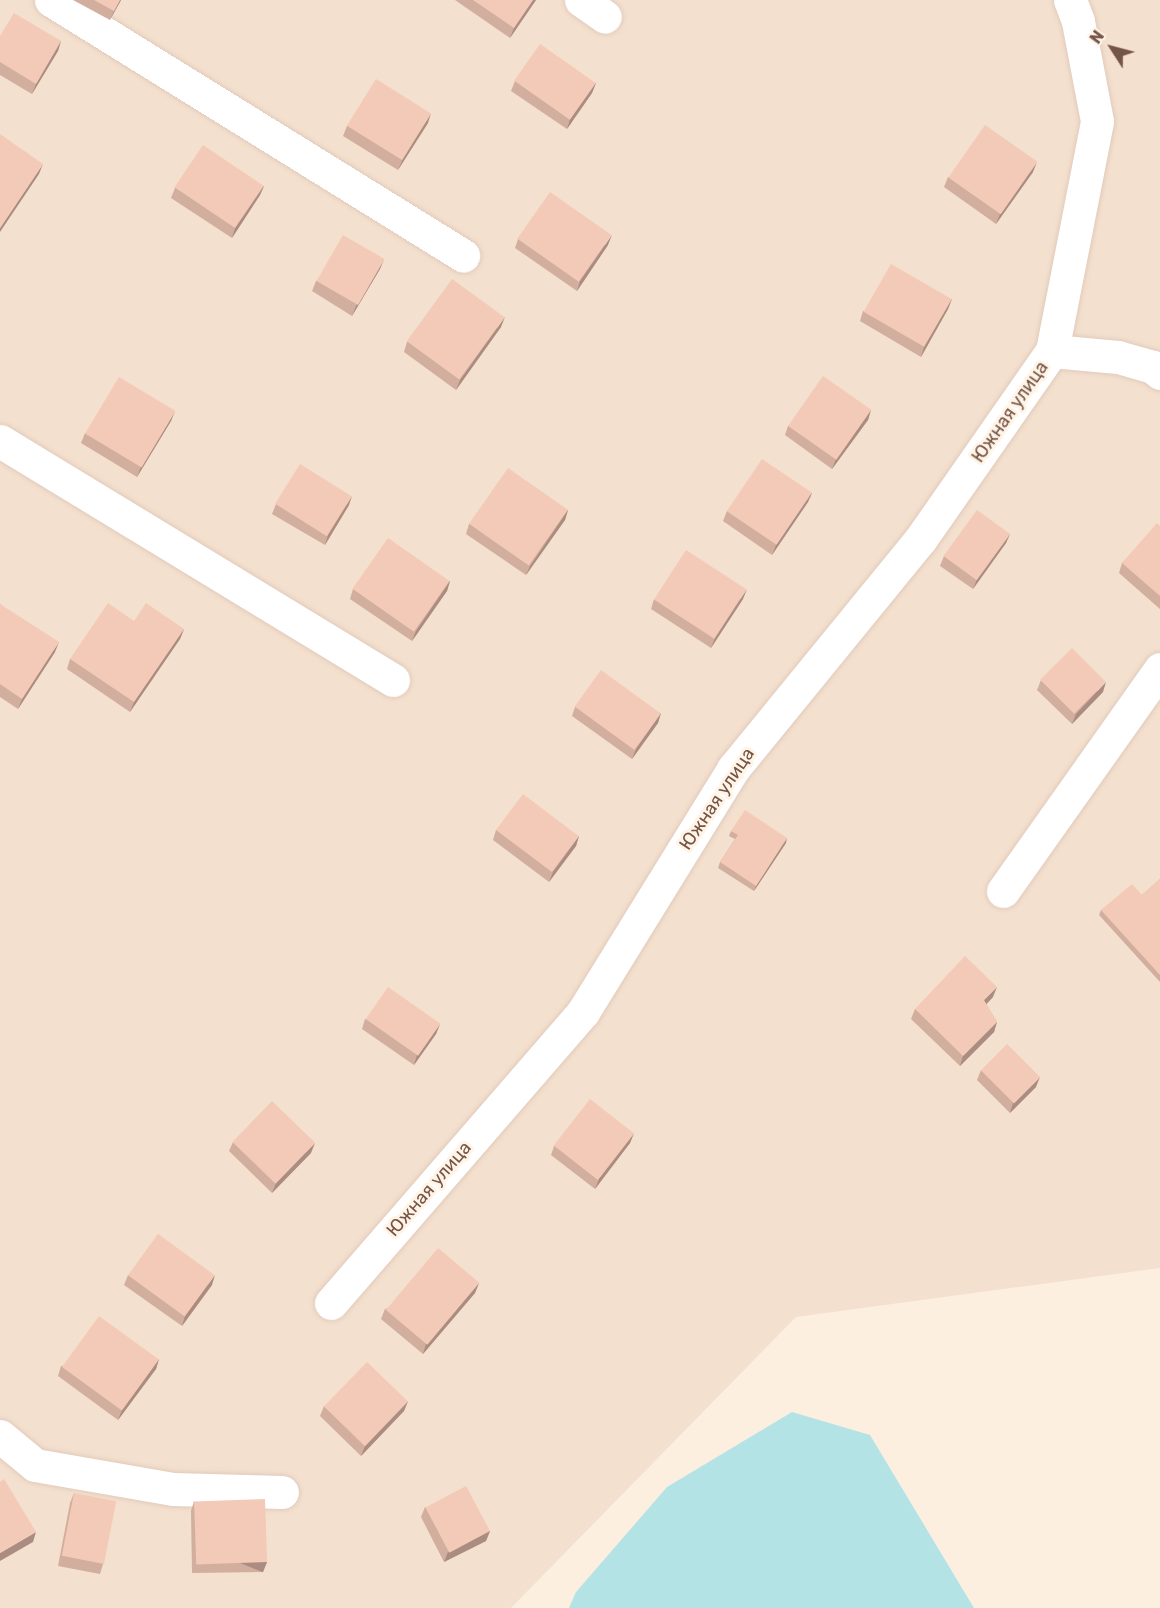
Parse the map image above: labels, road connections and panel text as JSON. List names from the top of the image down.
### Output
{
  "streets": {
    "street": ["Южная улица"]
  },
  "north": "top left"
}
